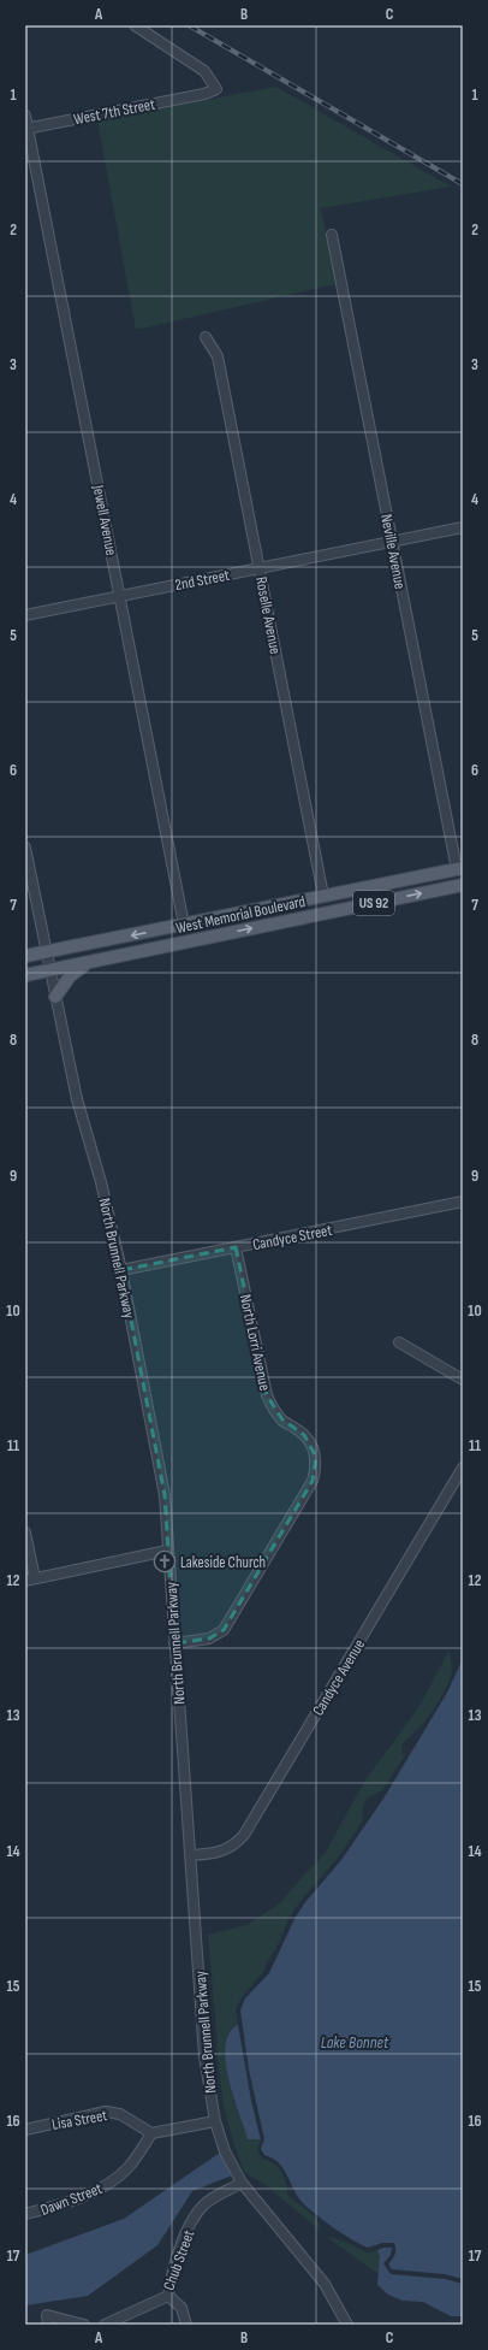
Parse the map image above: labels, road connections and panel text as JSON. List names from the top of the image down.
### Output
{
  "streets": {
    "main road": ["US 92", "West Memorial Boulevard"],
    "street": [
      "West 7th Street",
      "Jewell Avenue",
      "Neville Avenue",
      "2nd Street",
      "Roselle Avenue",
      "Candyce Street",
      "North Brunnell Parkway",
      "North Lorri Avenue",
      "Candyce Avenue",
      "Lisa Street",
      "Dawn Street",
      "Chub Street"
    ]
  },
  "crossings": [
    ["West 7th Street", "Jewell Avenue"],
    ["Jewell Avenue", "2nd Street"],
    ["Jewell Avenue", "West Memorial Boulevard"],
    ["Neville Avenue", "2nd Street"],
    ["Neville Avenue", "West Memorial Boulevard"],
    ["2nd Street", "Roselle Avenue"],
    ["Roselle Avenue", "West Memorial Boulevard"],
    ["West Memorial Boulevard", "North Brunnell Parkway"],
    ["Candyce Street", "North Brunnell Parkway"],
    ["Candyce Street", "North Lorri Avenue"],
    ["North Brunnell Parkway", "North Lorri Avenue"],
    ["North Brunnell Parkway", "Candyce Avenue"],
    ["North Brunnell Parkway", "Chub Street"],
    ["Lisa Street", "Dawn Street"]
  ],
  "water": ["Lake Bonnet"],
  "places": {
    "church": ["Lakeside Church"]
  },
  "grid": {
    "columns": ["A", "B", "C"],
    "rows": [
      "1",
      "2",
      "3",
      "4",
      "5",
      "6",
      "7",
      "8",
      "9",
      "10",
      "11",
      "12",
      "13",
      "14",
      "15",
      "16",
      "17"
    ]
  }
}
